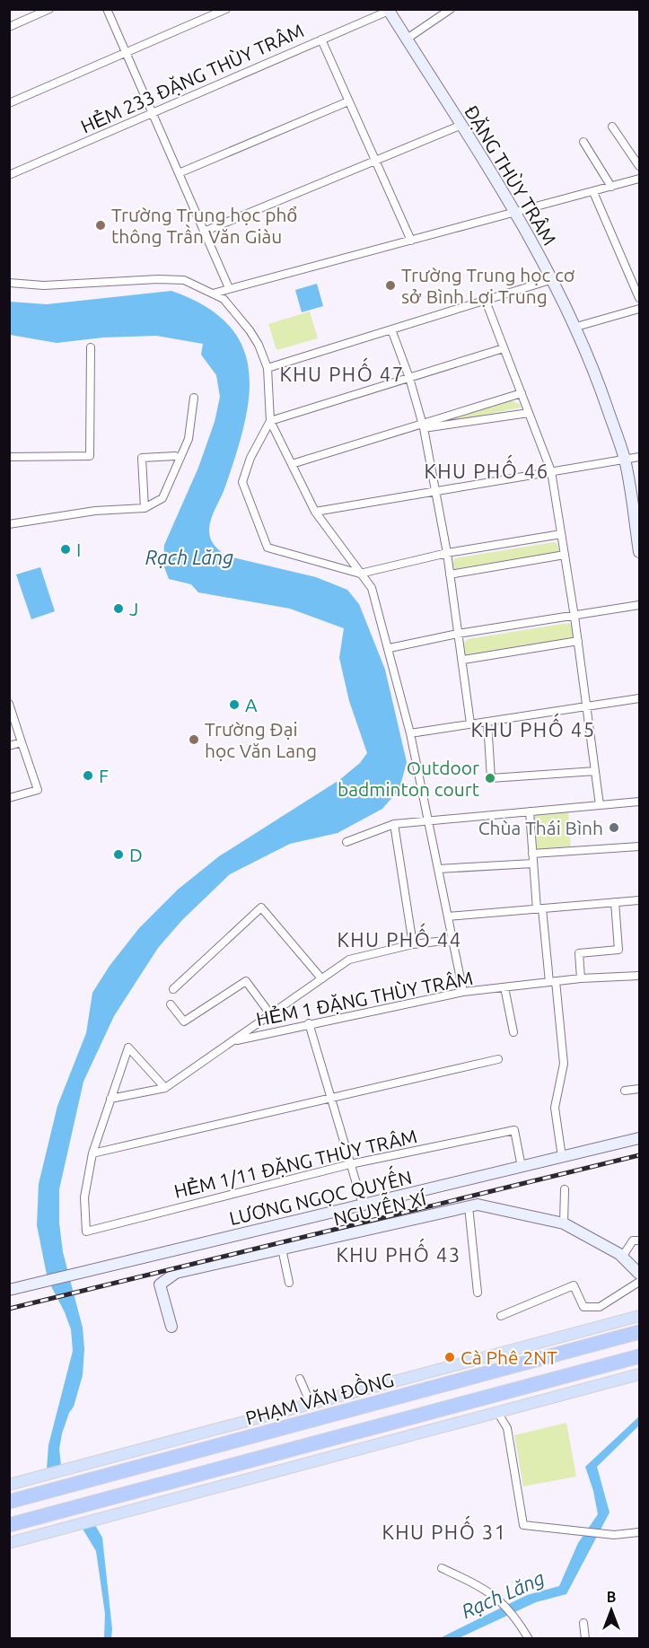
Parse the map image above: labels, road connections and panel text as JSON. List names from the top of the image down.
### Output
{
  "streets": {
    "highway": ["PHẠM VĂN ĐỒNG"],
    "street": [
      "HẺM 233 ĐẶNG THÙY TRÂM",
      "ĐẶNG THÙY TRÂM",
      "HẺM 1 ĐẶNG THÙY TRÂM",
      "HẺM 1/11 ĐẶNG THÙY TRÂM",
      "LƯƠNG NGỌC QUYẾN",
      "NGUYỄN XÍ"
    ]
  },
  "crossings": [
    ["HẺM 233 ĐẶNG THÙY TRÂM", "ĐẶNG THÙY TRÂM"],
    ["HẺM 1/11 ĐẶNG THÙY TRÂM", "LƯƠNG NGỌC QUYẾN"]
  ],
  "districts": [
    "KHU PHỐ 47",
    "KHU PHỐ 46",
    "KHU PHỐ 45",
    "KHU PHỐ 44",
    "KHU PHỐ 43",
    "KHU PHỐ 31"
  ],
  "water": ["Rạch Lăng"],
  "places": [
    "Trường Trung học phổ thông Trần Văn Giàu",
    "Trường Trung học cơ sở Bình Lợi Trung",
    "I",
    "J",
    "A",
    "Trường Đại học Văn Lang",
    "F",
    "Outdoor badminton court",
    "Chùa Thái Bình",
    "D",
    "Cà Phê 2NT"
  ],
  "north": "top"
}
